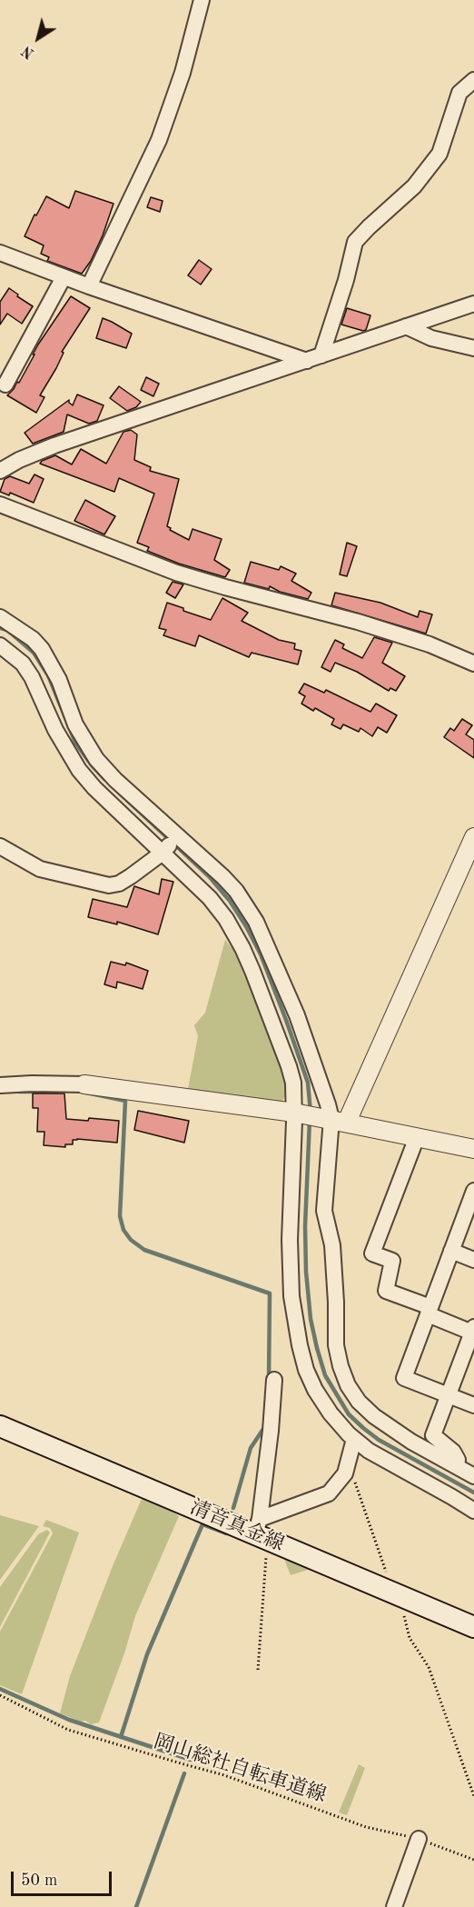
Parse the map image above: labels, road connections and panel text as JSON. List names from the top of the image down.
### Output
{
  "streets": {
    "main road": ["清音真金線"],
    "path": ["岡山総社自転車道線"]
  },
  "scale_bar": "50 m",
  "north": "bottom left"
}
